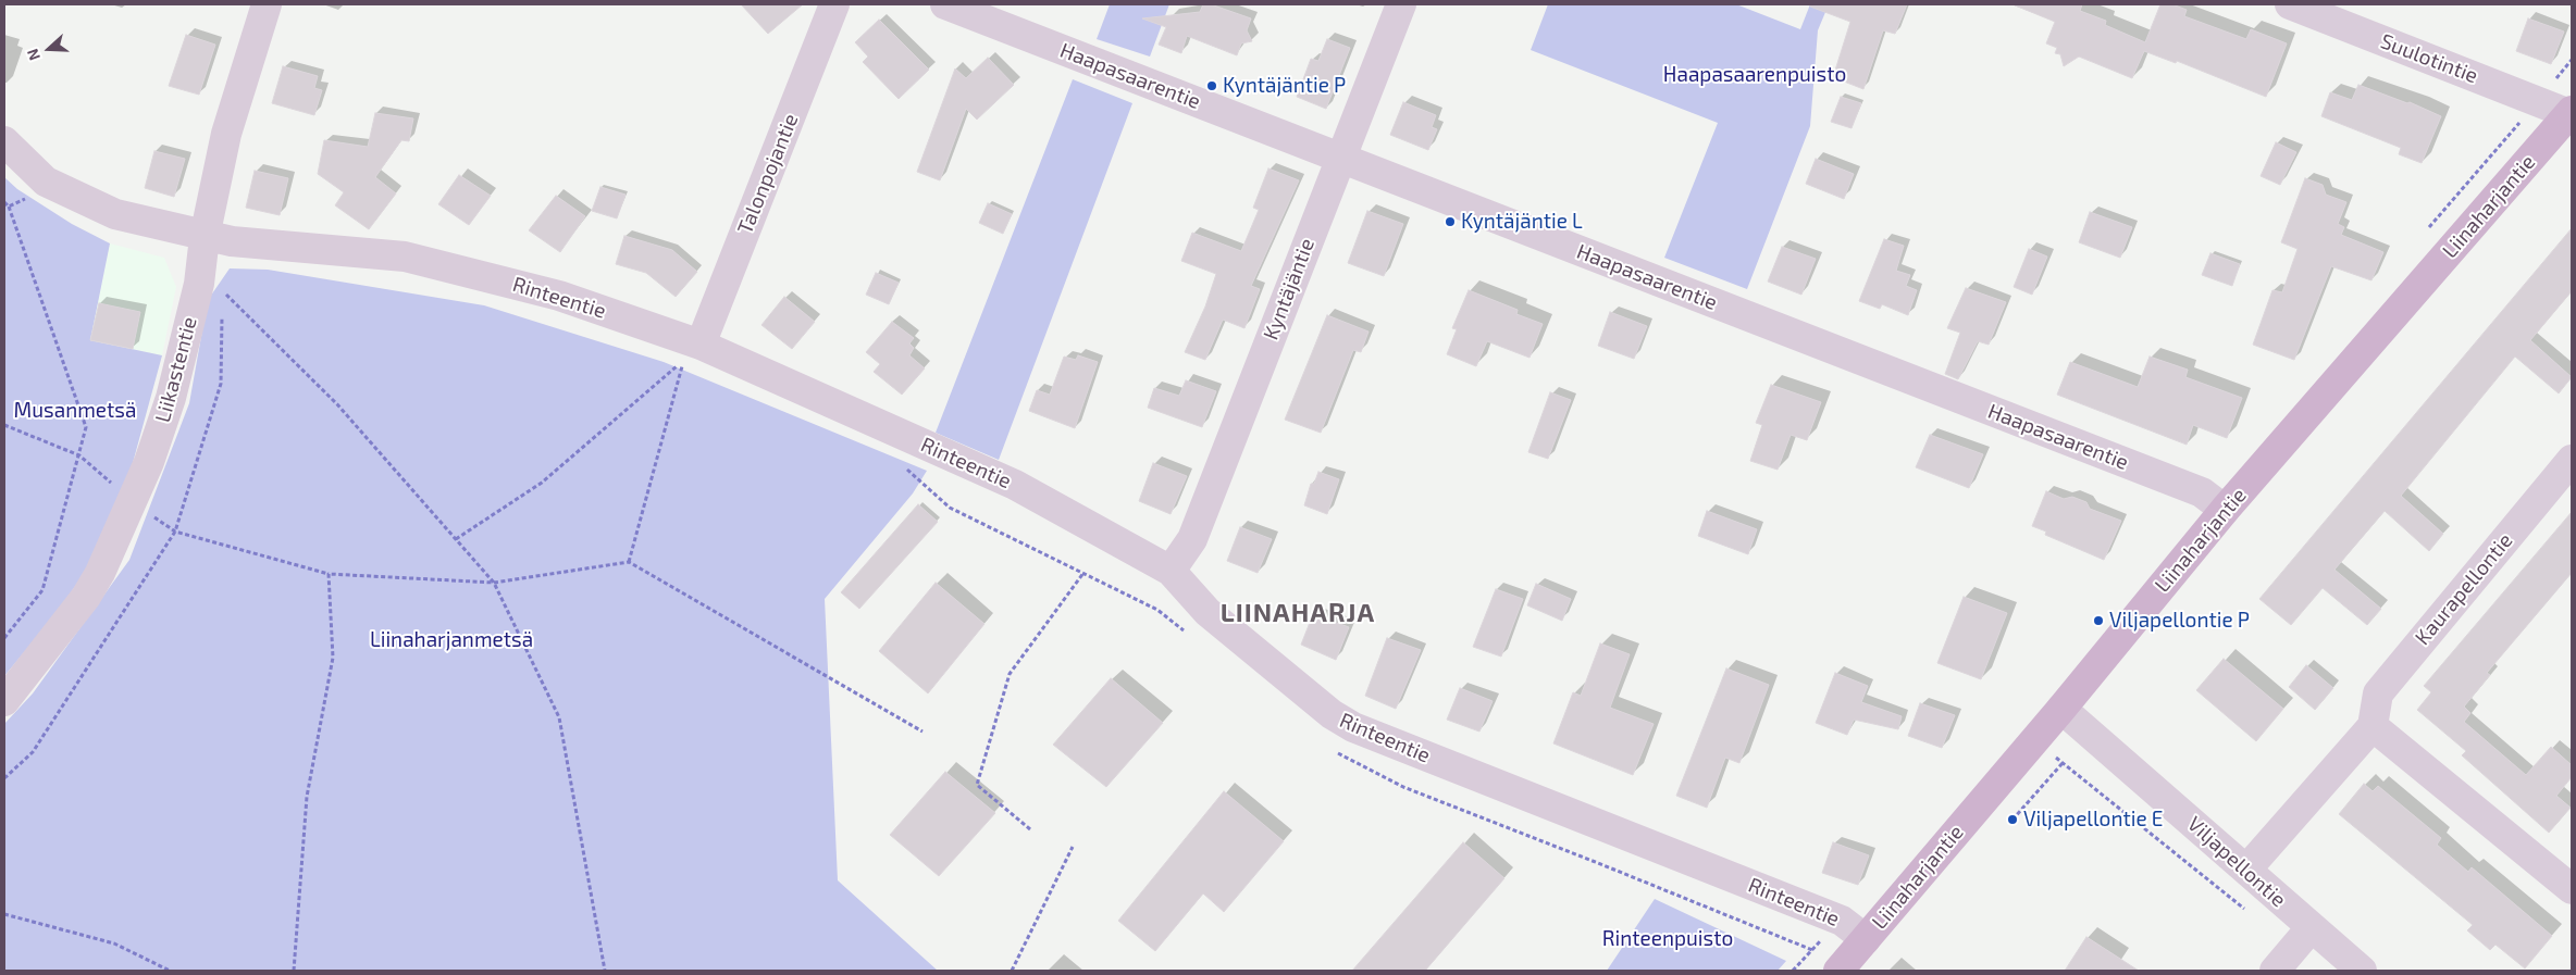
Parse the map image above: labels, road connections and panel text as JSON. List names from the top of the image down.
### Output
{
  "streets": {
    "main road": ["Liinaharjantie"],
    "street": [
      "Suulotintie",
      "Haapasaarentie",
      "Talonpojantie",
      "Kyntäjäntie",
      "Rinteentie",
      "Liikastentie",
      "Kaurapellontie",
      "Viljapellontie"
    ]
  },
  "crossings": [
    ["Suulotintie", "Liinaharjantie"],
    ["Haapasaarentie", "Liinaharjantie"],
    ["Haapasaarentie", "Kyntäjäntie"],
    ["Talonpojantie", "Rinteentie"],
    ["Liinaharjantie", "Rinteentie"],
    ["Liinaharjantie", "Viljapellontie"],
    ["Kyntäjäntie", "Rinteentie"],
    ["Rinteentie", "Liikastentie"]
  ],
  "districts": ["LIINAHARJA"],
  "parks": [
    "Haapasaarenpuisto",
    "Musanmetsä",
    "Liinaharjanmetsä",
    "Rinteenpuisto"
  ],
  "places": [
    "Kyntäjäntie P",
    "Kyntäjäntie L",
    "Viljapellontie P",
    "Viljapellontie E"
  ],
  "north": "left"
}
